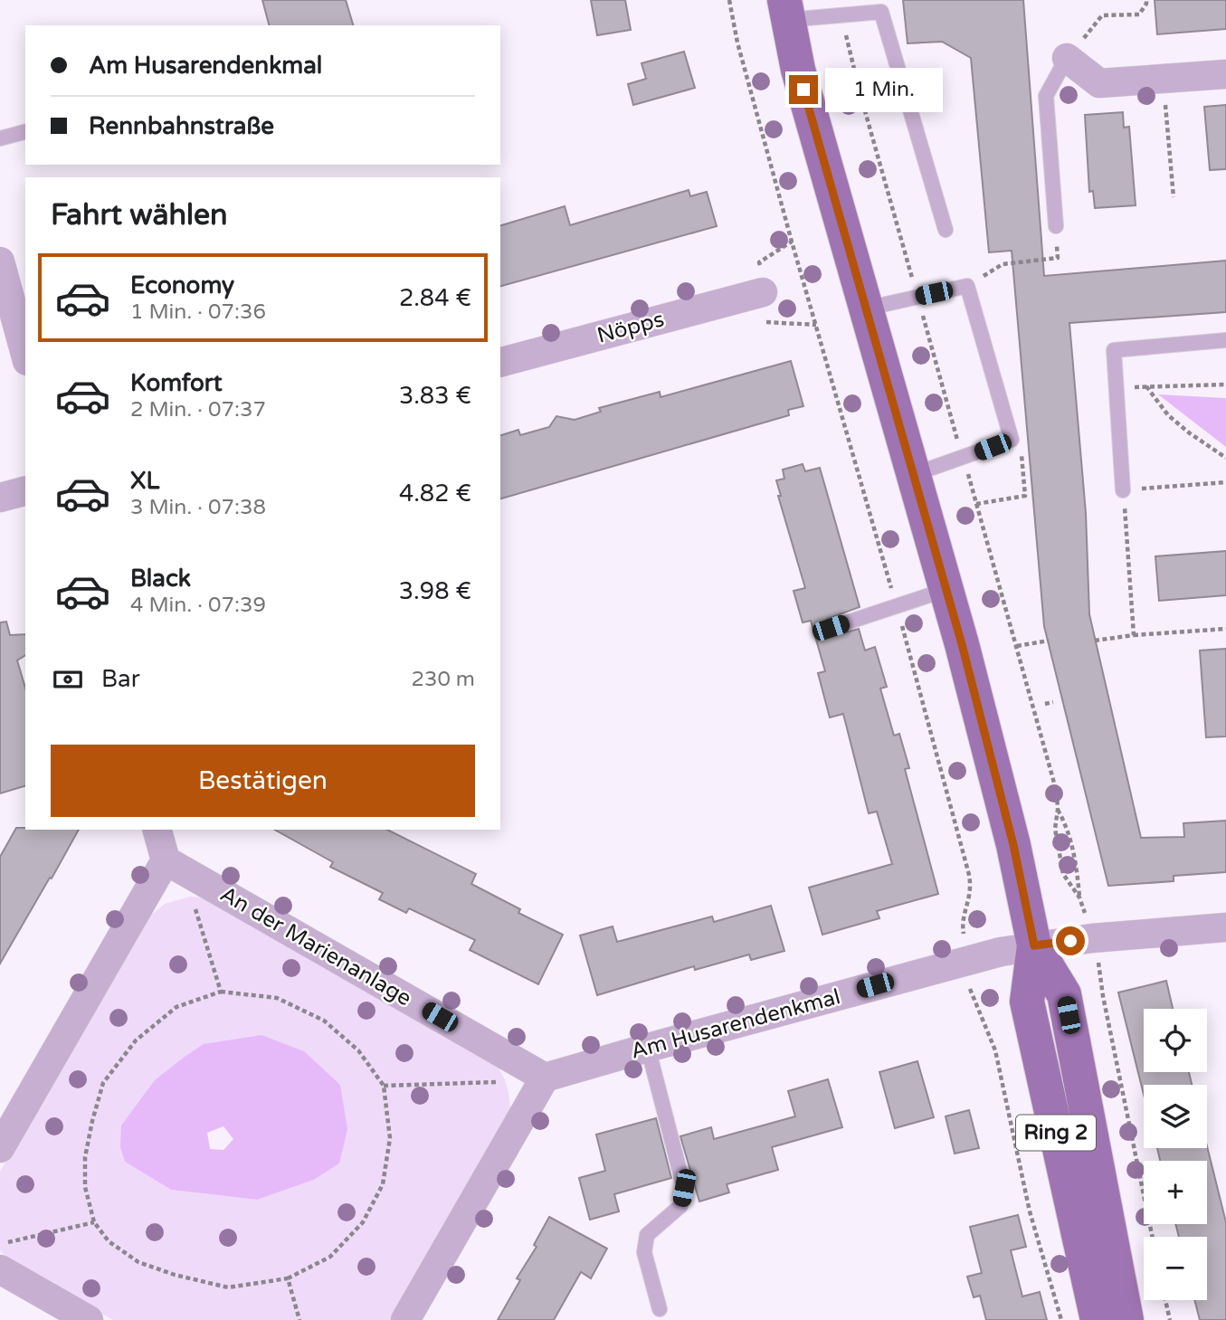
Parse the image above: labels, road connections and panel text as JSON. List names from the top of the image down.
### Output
{
  "streets": {
    "main road": ["Ring 2"],
    "street": ["Nöpps", "An der Marienanlage", "Am Husarendenkmal"]
  },
  "crossings": [
    ["An der Marienanlage", "Am Husarendenkmal"],
    ["Am Husarendenkmal", "Ring 2"]
  ],
  "page": {
    "banner": ["Am Husarendenkmal", "Rennbahnstraße"],
    "bubble": "1 Min.",
    "heading": "Fahrt wählen",
    "list": [
      {
        "name": "Economy",
        "note": "1 Min. · 07:36",
        "value": "2.84 €"
      },
      {
        "name": "Komfort",
        "note": "2 Min. · 07:37",
        "value": "3.83 €"
      },
      {
        "name": "XL",
        "note": "3 Min. · 07:38",
        "value": "4.82 €"
      },
      {
        "name": "Black",
        "note": "4 Min. · 07:39",
        "value": "3.98 €"
      }
    ],
    "pay": ["Bar", "230 m"],
    "buttons": "Bestätigen",
    "map_buttons": ["+", "−"]
  }
}
